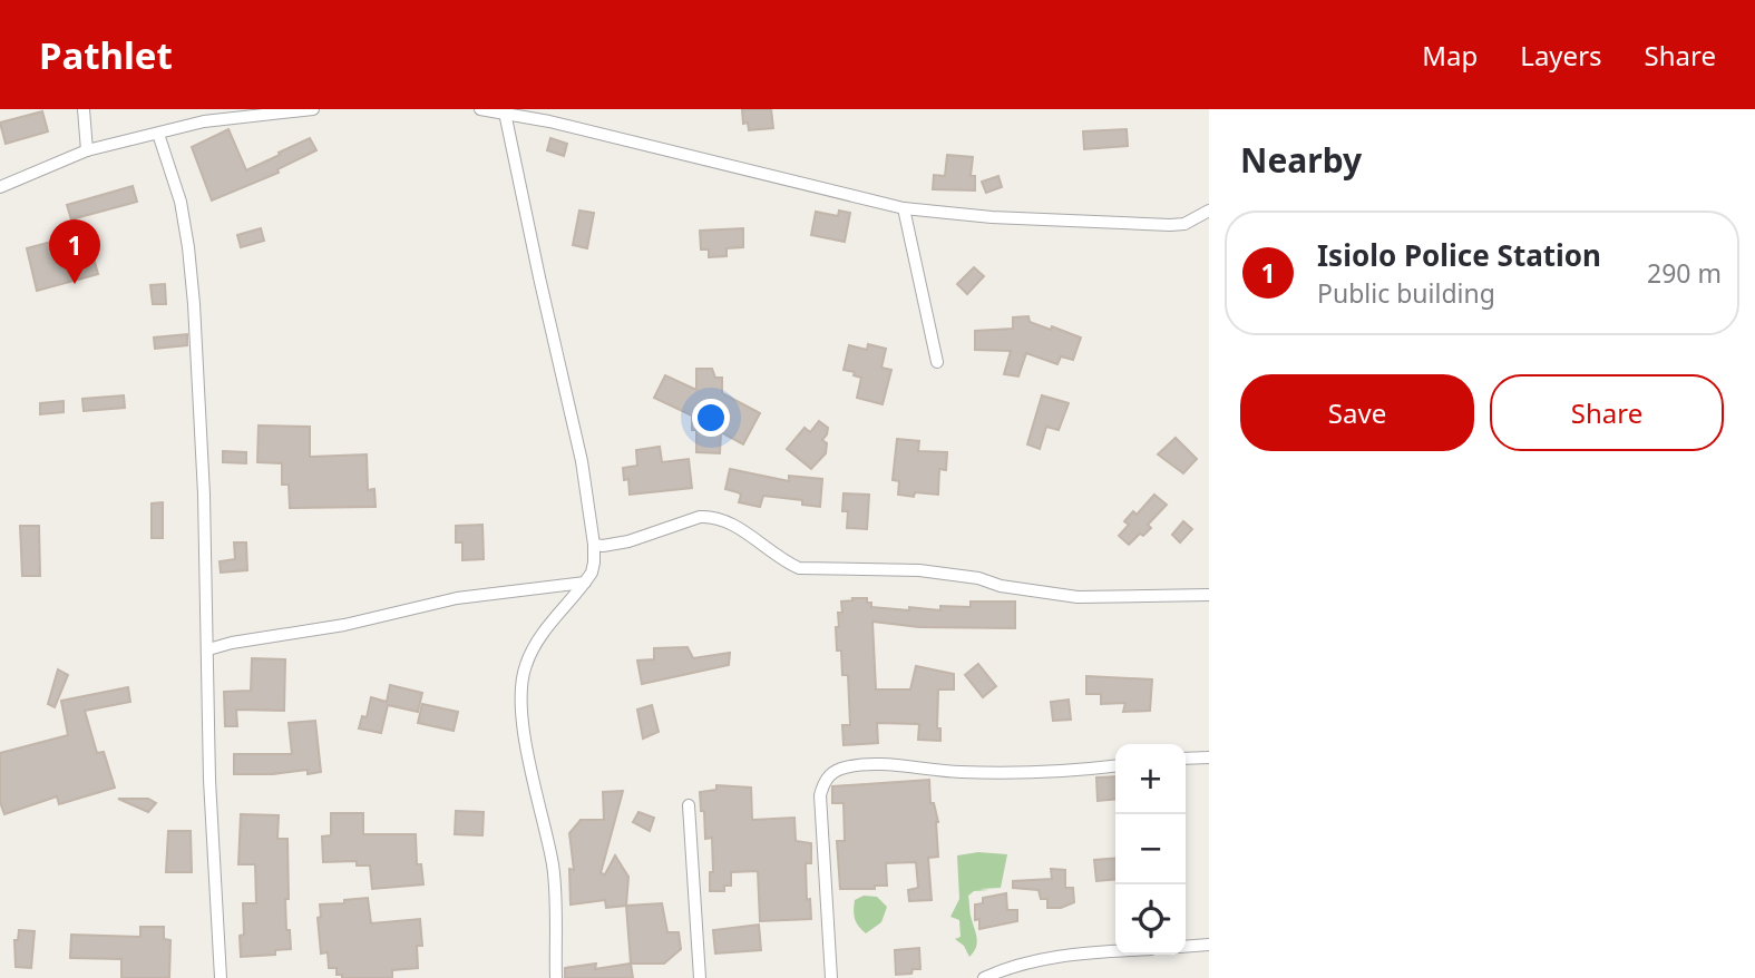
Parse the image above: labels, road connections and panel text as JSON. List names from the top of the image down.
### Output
{
  "page": {
    "header": "Pathlet",
    "nav": ["Map", "Layers", "Share"],
    "heading": "Nearby",
    "list": [
      {
        "mark": "1",
        "name": "Isiolo Police Station",
        "note": "Public building",
        "value": "290 m"
      }
    ],
    "pins": "1",
    "buttons": ["Save", "Share"],
    "map_buttons": ["+", "−"]
  }
}
